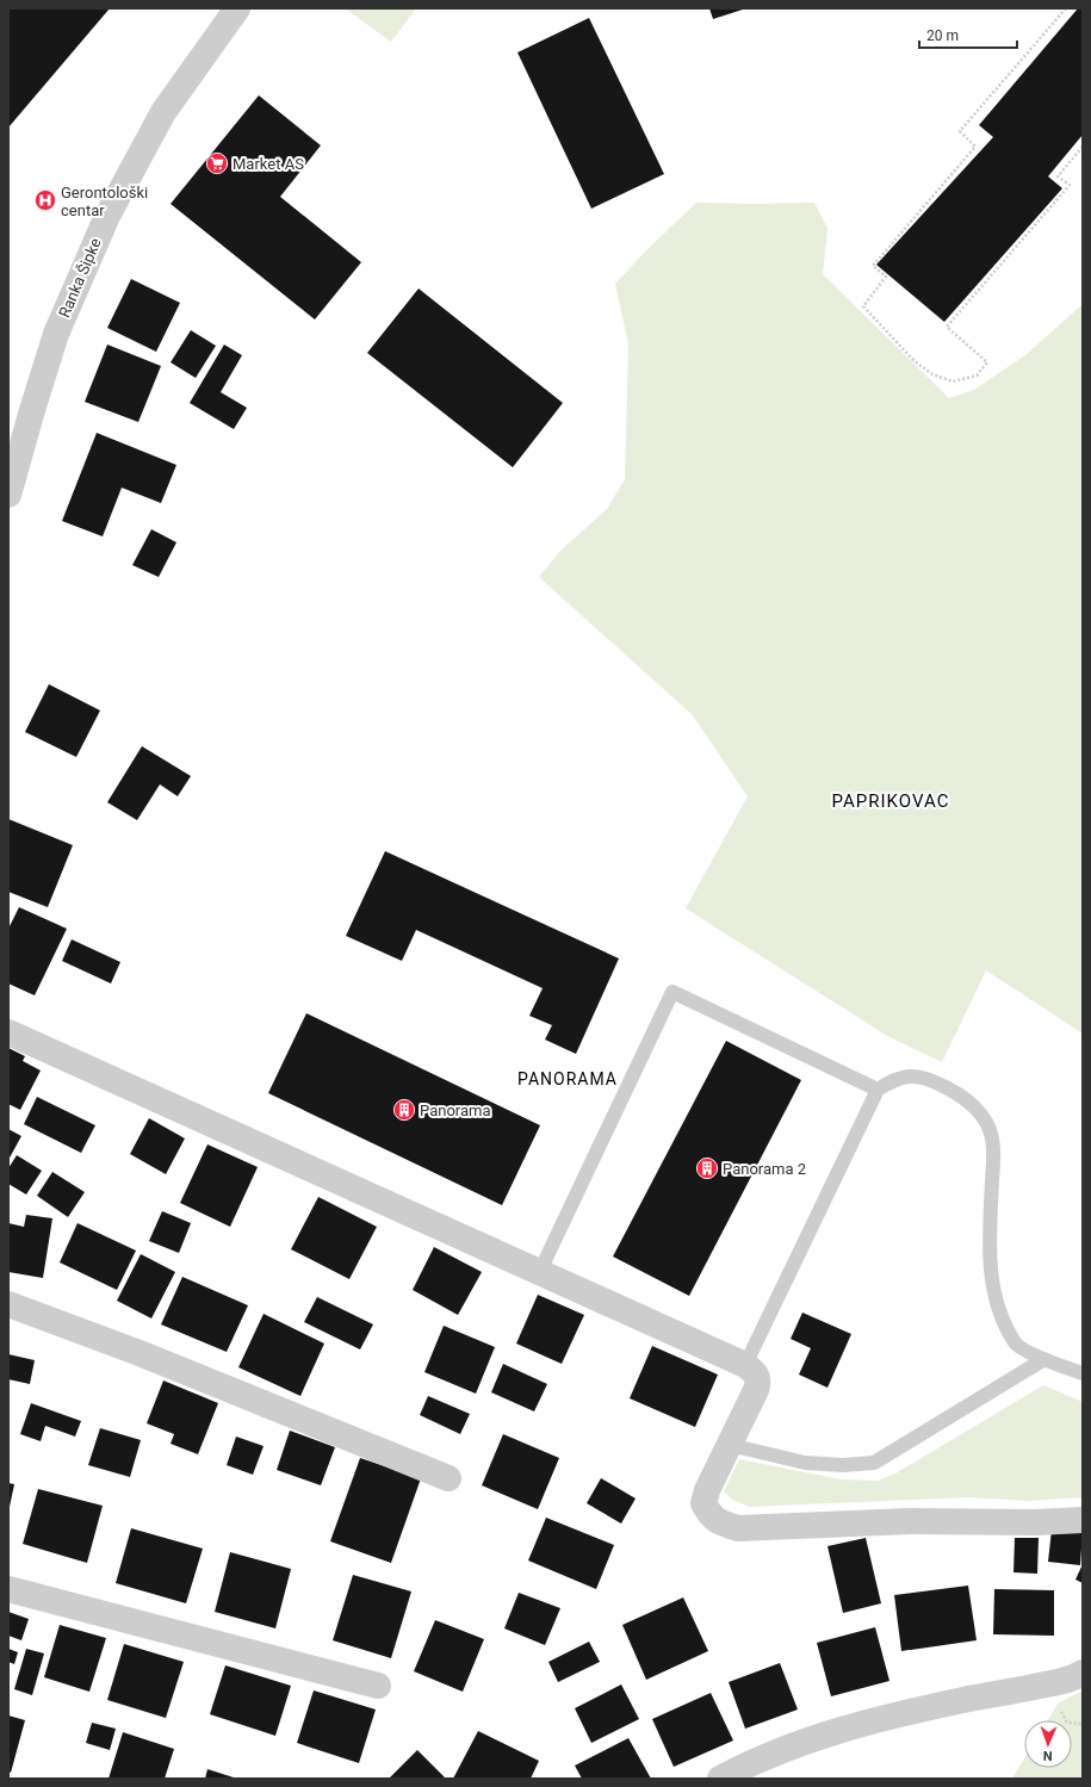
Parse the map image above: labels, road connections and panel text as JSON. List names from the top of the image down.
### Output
{
  "streets": {
    "street": ["Ranka Šipke"]
  },
  "districts": ["PAPRIKOVAC", "PANORAMA"],
  "places": {
    "supermarket": ["Market AS"],
    "hospital": ["Gerontološki centar"],
    "building": ["Panorama", "Panorama 2"]
  },
  "scale_bar": "20 m",
  "north": "bottom"
}
